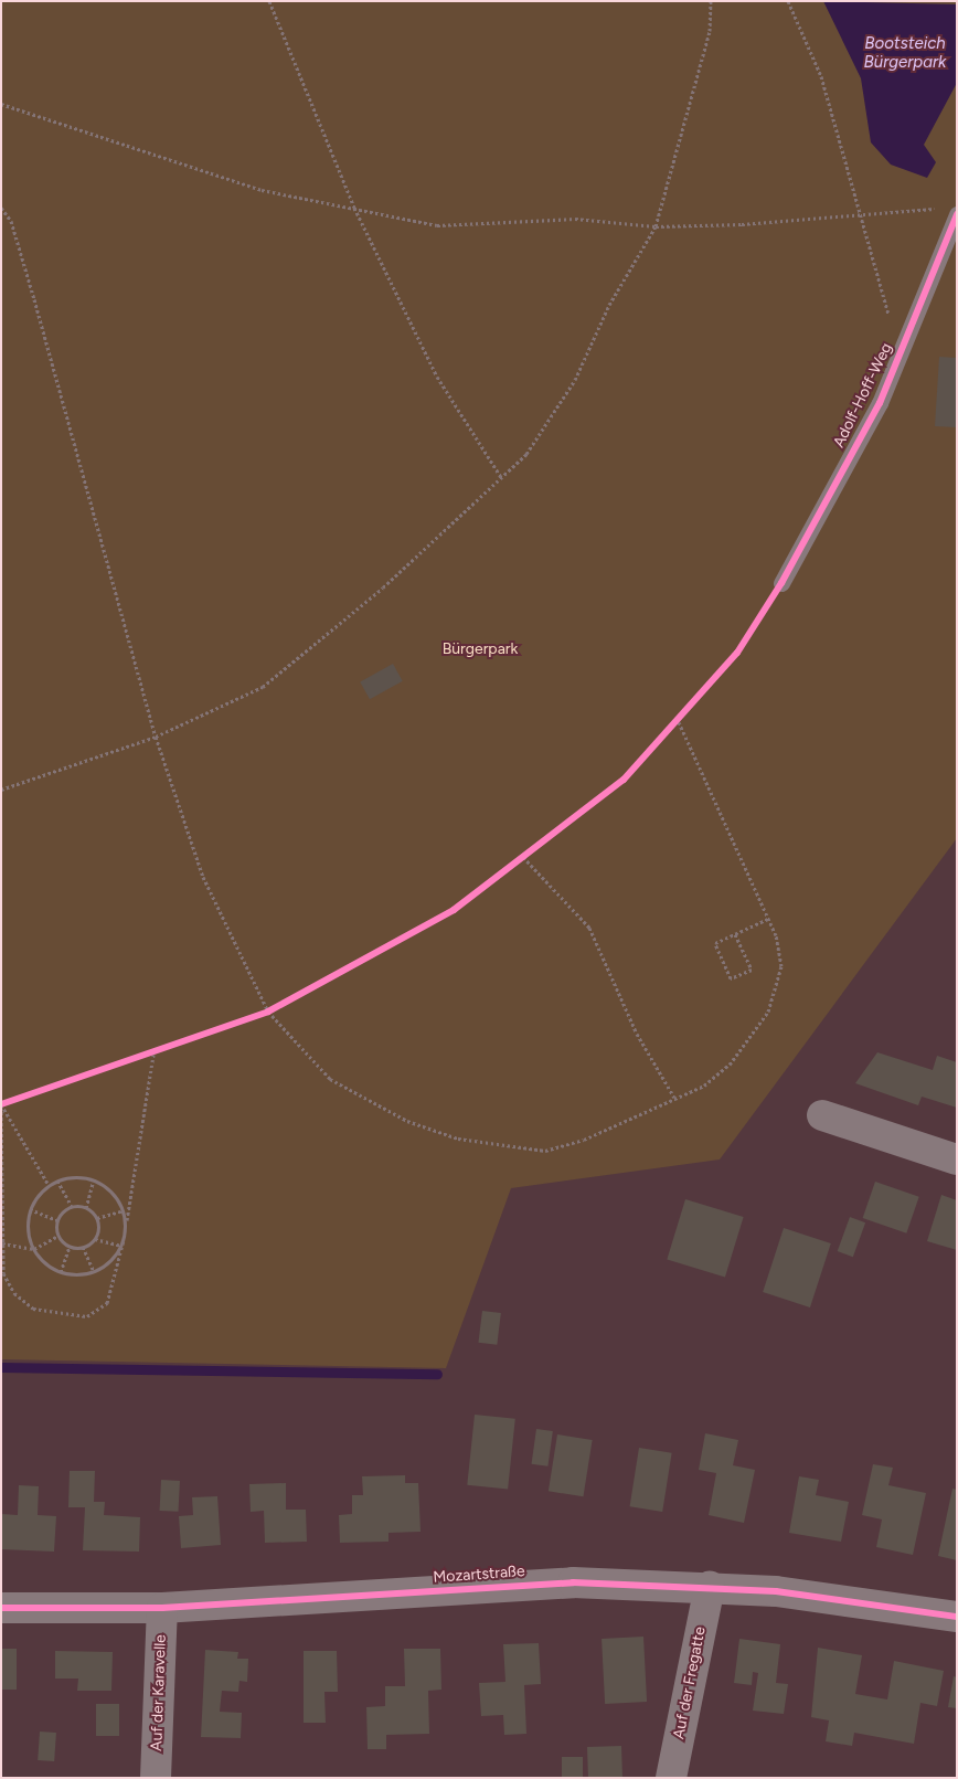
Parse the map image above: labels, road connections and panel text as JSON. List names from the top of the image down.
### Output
{
  "streets": {
    "street": ["Mozartstraße", "Auf der Fregatte", "Auf der Karavelle"],
    "lane": ["Adolf-Hoff-Weg"]
  },
  "crossings": [
    ["Mozartstraße", "Auf der Fregatte"],
    ["Mozartstraße", "Auf der Karavelle"]
  ],
  "water": ["Bootsteich Bürgerpark"],
  "parks": ["Bürgerpark"]
}
